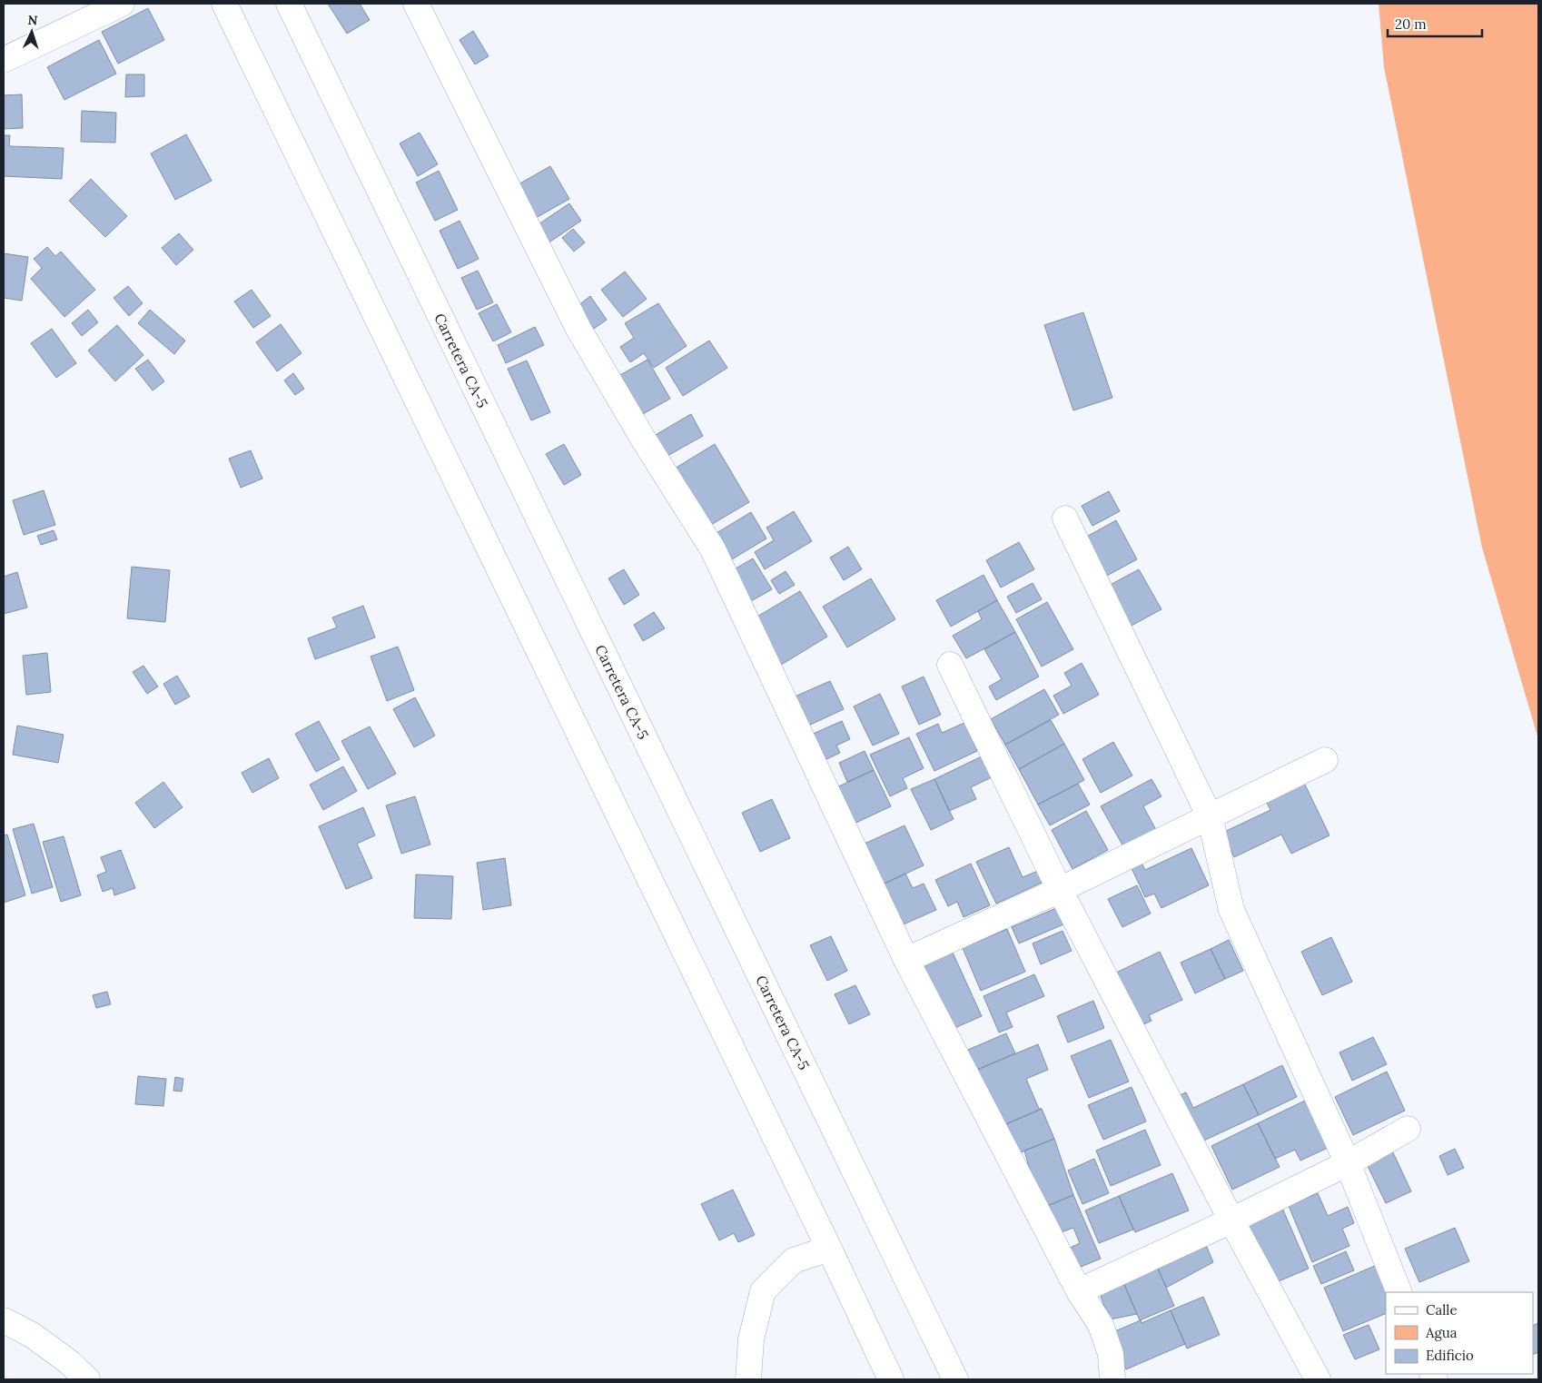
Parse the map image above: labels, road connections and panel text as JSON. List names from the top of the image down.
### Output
{
  "streets": {
    "main road": ["Carretera CA-5"]
  },
  "legend": ["Calle", "Agua", "Edificio"],
  "scale_bar": "20 m",
  "north": "top"
}
